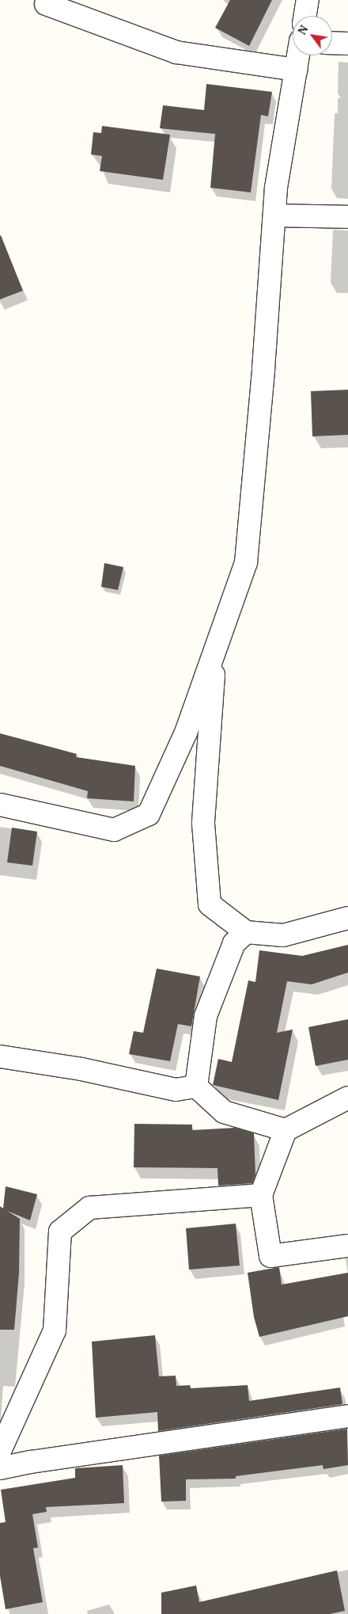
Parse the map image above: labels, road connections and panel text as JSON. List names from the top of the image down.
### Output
{
  "north": "top left"
}
